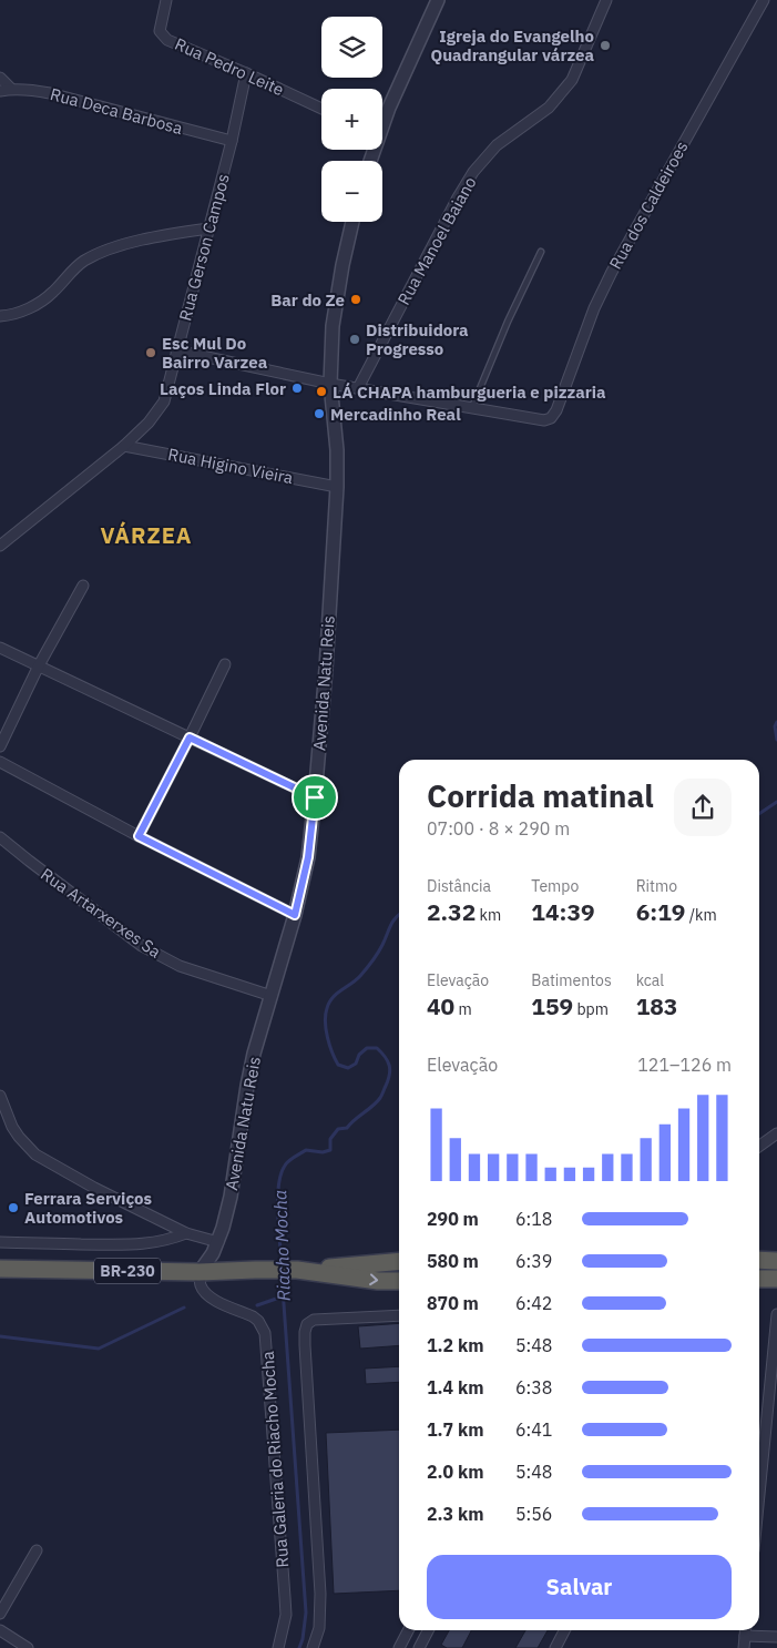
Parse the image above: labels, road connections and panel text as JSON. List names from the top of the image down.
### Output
{
  "streets": {
    "highway": ["BR-230"],
    "street": [
      "Rua Pedro Leite",
      "Rua Deca Barbosa",
      "Rua dos Caldeiroes",
      "Rua Manoel Baiano",
      "Rua Gerson Campos",
      "Rua Higino Vieira",
      "Avenida Natu Reis",
      "Rua Artarxerxes Sa",
      "Rua Galeria do Riacho Mocha"
    ]
  },
  "crossings": [
    ["Rua Pedro Leite", "Rua Gerson Campos"],
    ["Rua Deca Barbosa", "Rua Gerson Campos"],
    ["Rua Gerson Campos", "Rua Higino Vieira"],
    ["Rua Higino Vieira", "Avenida Natu Reis"],
    ["Avenida Natu Reis", "Rua Artarxerxes Sa"],
    ["Avenida Natu Reis", "BR-230"],
    ["Avenida Natu Reis", "Rua Galeria do Riacho Mocha"],
    ["BR-230", "Rua Galeria do Riacho Mocha"]
  ],
  "districts": ["VÁRZEA"],
  "water": ["Riacho Mocha"],
  "places": [
    "Igreja do Evangelho Quadrangular várzea",
    "Bar do Ze",
    "Distribuidora Progresso",
    "Esc Mul Do Bairro Varzea",
    "Laços Linda Flor",
    "LÁ CHAPA hamburgueria e pizzaria",
    "Mercadinho Real",
    "Ferrara Serviços Automotivos"
  ],
  "page": {
    "map_buttons": ["+", "−"],
    "heading": ["Corrida matinal", "07:00 · 8 × 290 m"],
    "stats": [
      ["Distância", "2.32 km"],
      ["Tempo", "14:39"],
      ["Ritmo", "6:19 /km"],
      ["Elevação", "40 m"],
      ["Batimentos", "159 bpm"],
      ["kcal", "183"]
    ],
    "chart": ["Elevação", "121–126 m"],
    "list": [
      {
        "name": "290 m",
        "note": "6:18"
      },
      {
        "name": "580 m",
        "note": "6:39"
      },
      {
        "name": "870 m",
        "note": "6:42"
      },
      {
        "name": "1.2 km",
        "note": "5:48"
      },
      {
        "name": "1.4 km",
        "note": "6:38"
      },
      {
        "name": "1.7 km",
        "note": "6:41"
      },
      {
        "name": "2.0 km",
        "note": "5:48"
      },
      {
        "name": "2.3 km",
        "note": "5:56"
      }
    ],
    "buttons": "Salvar"
  }
}
